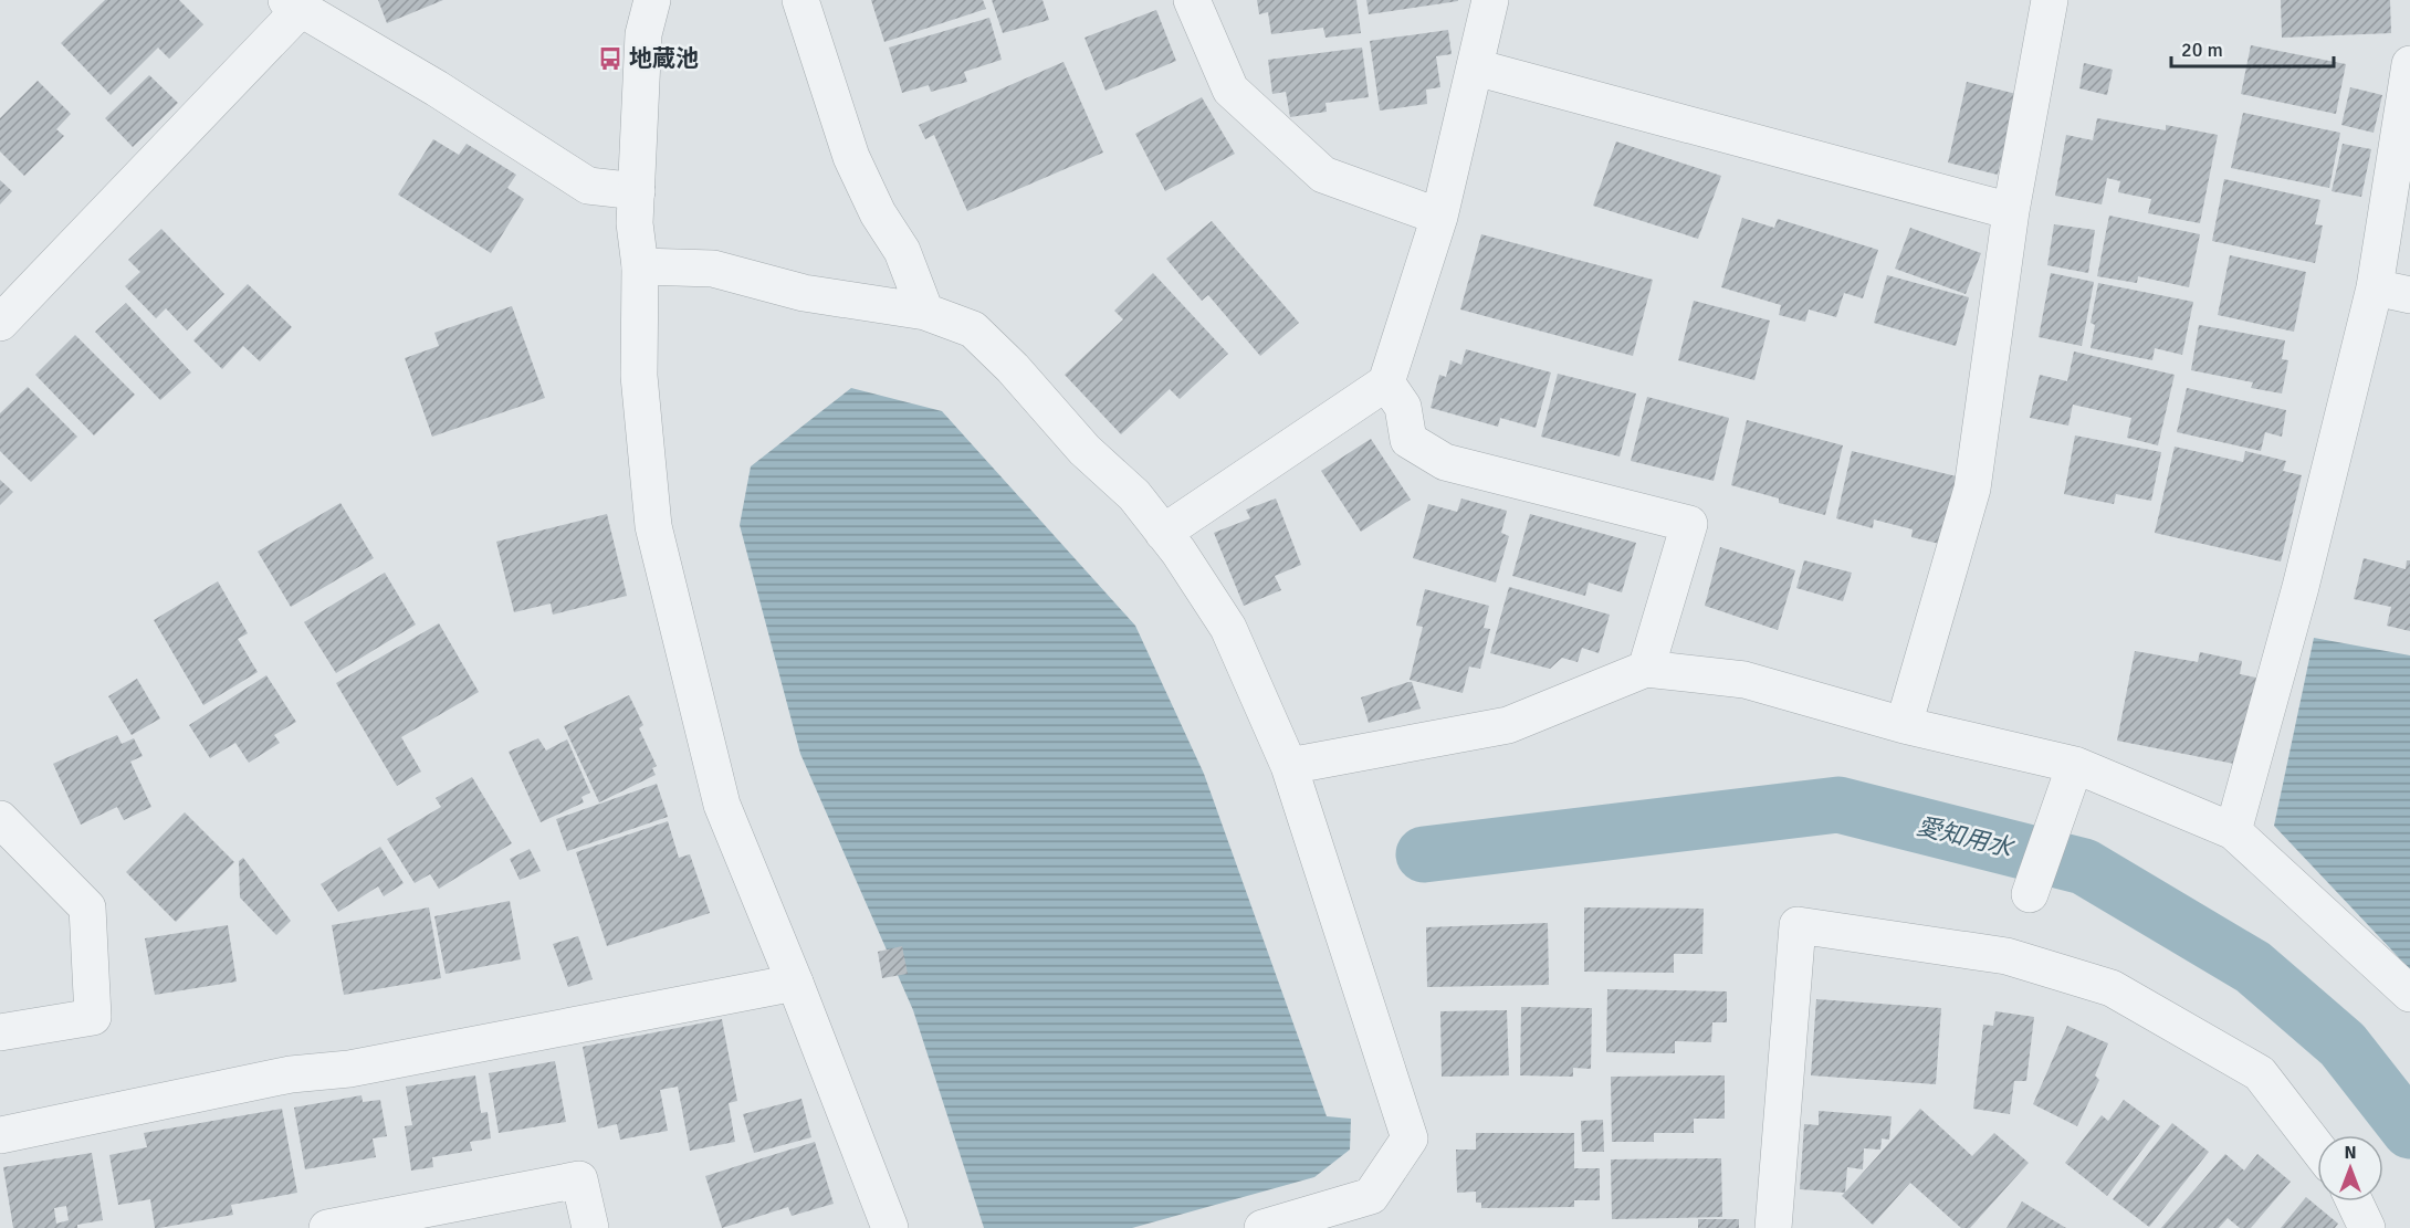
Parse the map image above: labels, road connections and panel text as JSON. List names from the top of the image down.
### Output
{
  "water": ["愛知用水"],
  "places": {
    "bus stop": ["地蔵池"]
  },
  "scale_bar": "20 m",
  "north": "top"
}
